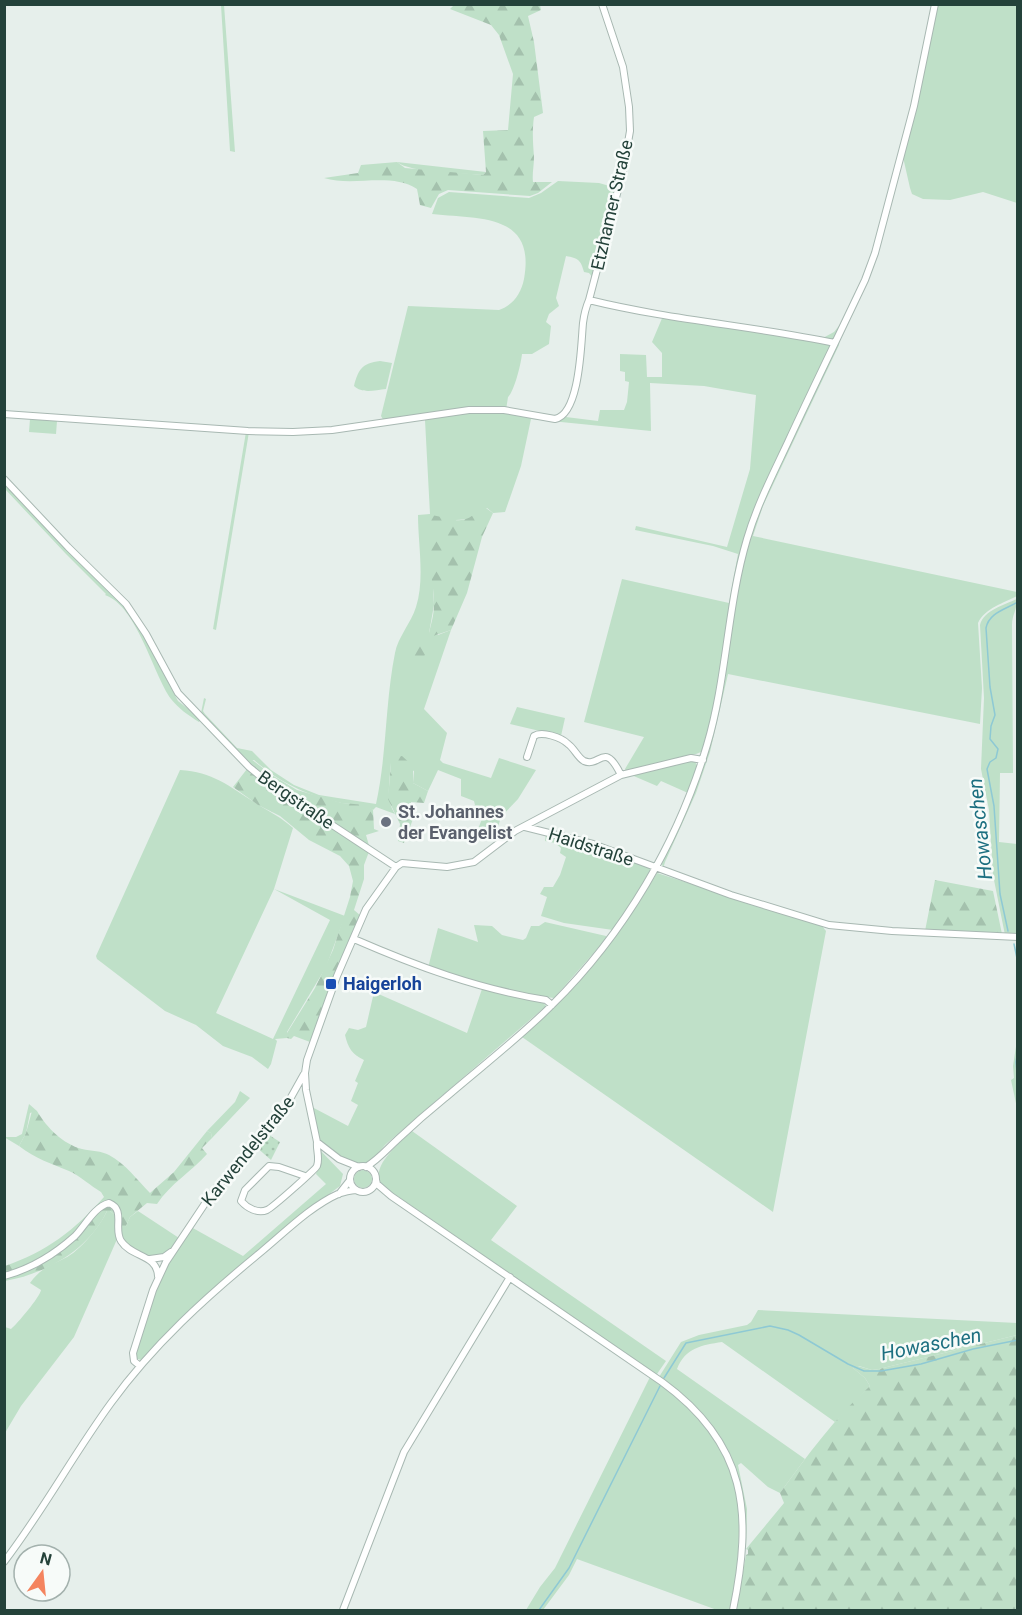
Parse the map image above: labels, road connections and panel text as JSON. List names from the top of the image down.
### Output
{
  "streets": {
    "street": [
      "Etzhamer Straße",
      "Bergstraße",
      "Haidstraße",
      "Karwendelstraße"
    ]
  },
  "water": ["Howaschen"],
  "places": {
    "other": ["St. Johannes der Evangelist"],
    "transit": ["Haigerloh"]
  },
  "north": "top"
}
